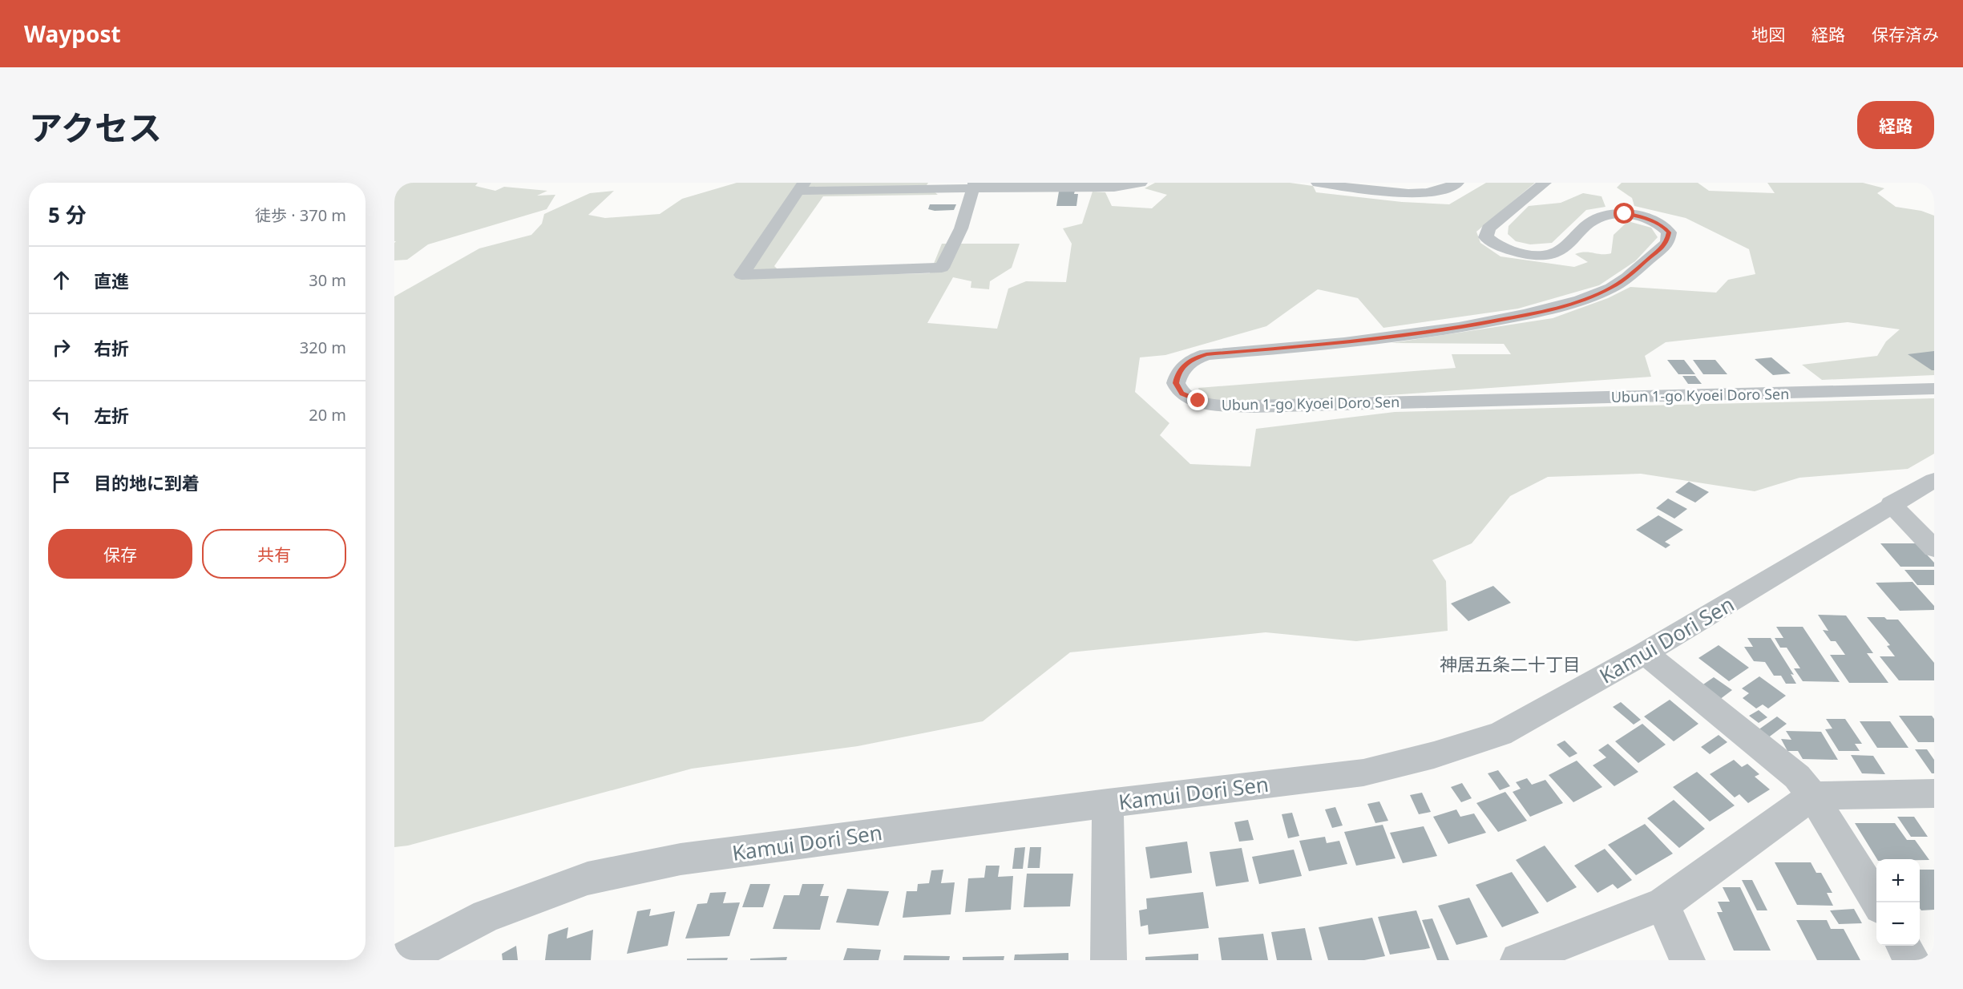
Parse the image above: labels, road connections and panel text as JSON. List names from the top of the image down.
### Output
{
  "streets": {
    "street": ["Ubun 1-go Kyoei Doro Sen", "Kamui Dori Sen"]
  },
  "districts": ["神居五条二十丁目"],
  "page": {
    "header": "Waypost",
    "nav": ["地図", "経路", "保存済み"],
    "title": "アクセス",
    "buttons": [
      "経路",
      ["保存", "共有"]
    ],
    "heading": ["5 分", "徒歩 · 370 m"],
    "list": [
      ["直進", "30 m"],
      ["右折", "320 m"],
      ["左折", "20 m"],
      "目的地に到着"
    ],
    "map_buttons": ["+", "−"]
  }
}
